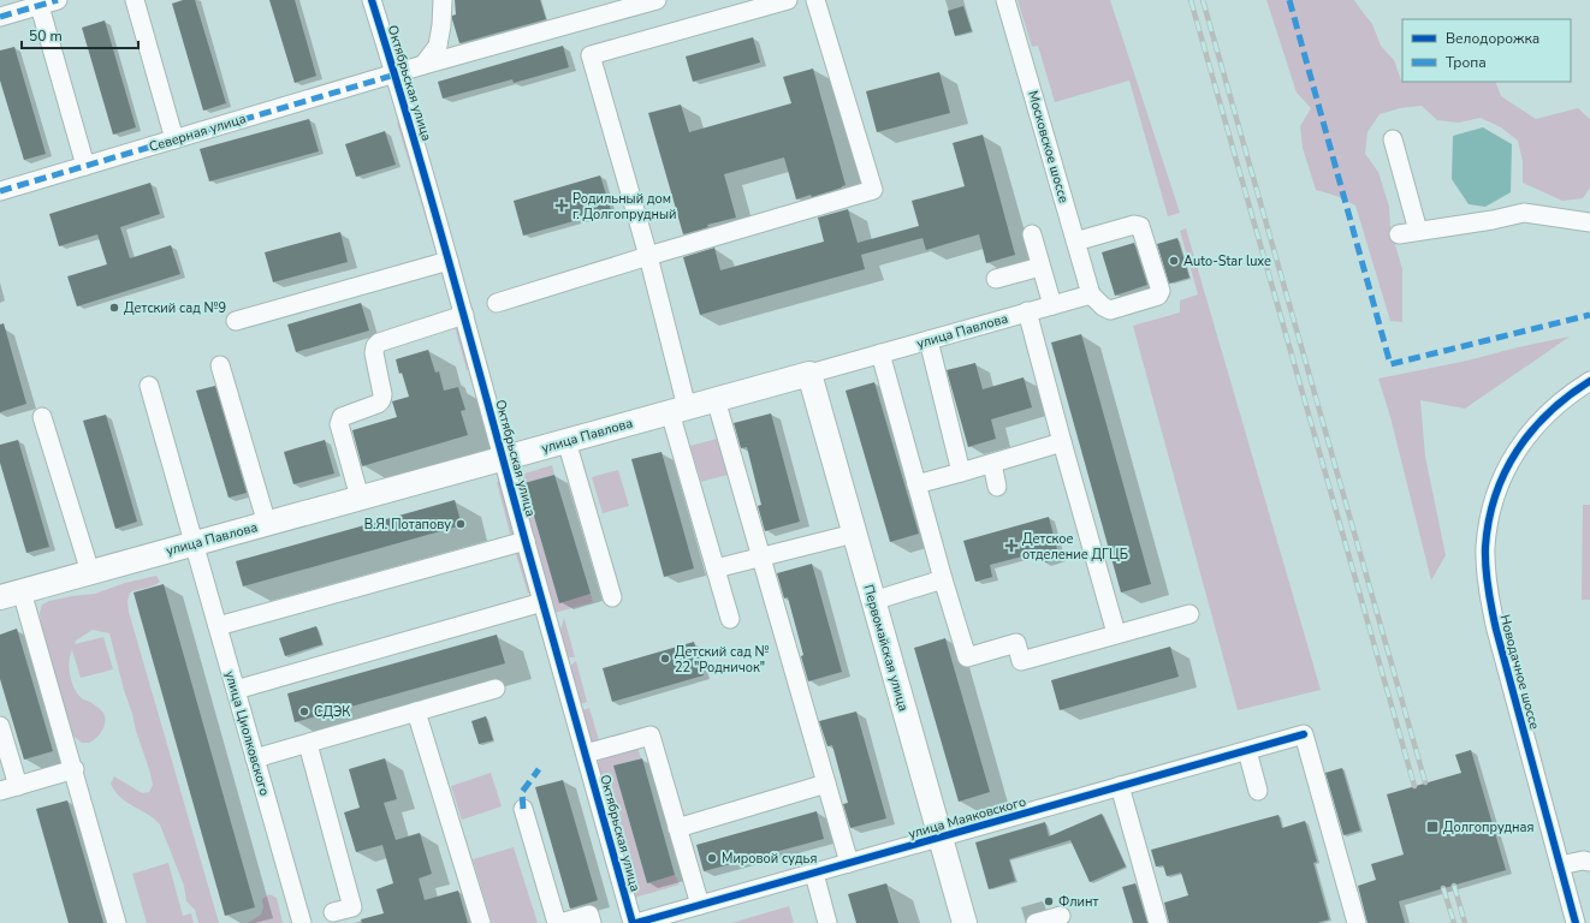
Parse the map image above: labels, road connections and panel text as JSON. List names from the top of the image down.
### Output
{
  "streets": {
    "main road": ["улица Павлова", "Первомайская улица"],
    "street": [
      "Октябрьская улица",
      "Северная улица",
      "Московское шоссе",
      "Новодачное шоссе",
      "улица Циолковского",
      "улица Маяковского"
    ]
  },
  "crossings": [
    ["Октябрьская улица", "Северная улица"],
    ["Октябрьская улица", "улица Павлова"],
    ["Октябрьская улица", "улица Маяковского"],
    ["Московское шоссе", "улица Павлова"],
    ["улица Павлова", "Первомайская улица"],
    ["улица Павлова", "улица Циолковского"],
    ["Первомайская улица", "улица Маяковского"]
  ],
  "places": {
    "health": ["Родильный дом г. Долгопрудный", "Детское отделение ДГЦБ"],
    "other": [
      "Auto-Star luxe",
      "Детский сад №9",
      "В.Я. Потапову",
      "Детский сад № 22 \"Родничок\"",
      "СДЭК",
      "Мировой судья",
      "Флинт"
    ],
    "transit": ["Долгопрудная"]
  },
  "legend": ["Велодорожка", "Тропа"],
  "scale_bar": "50 m"
}
